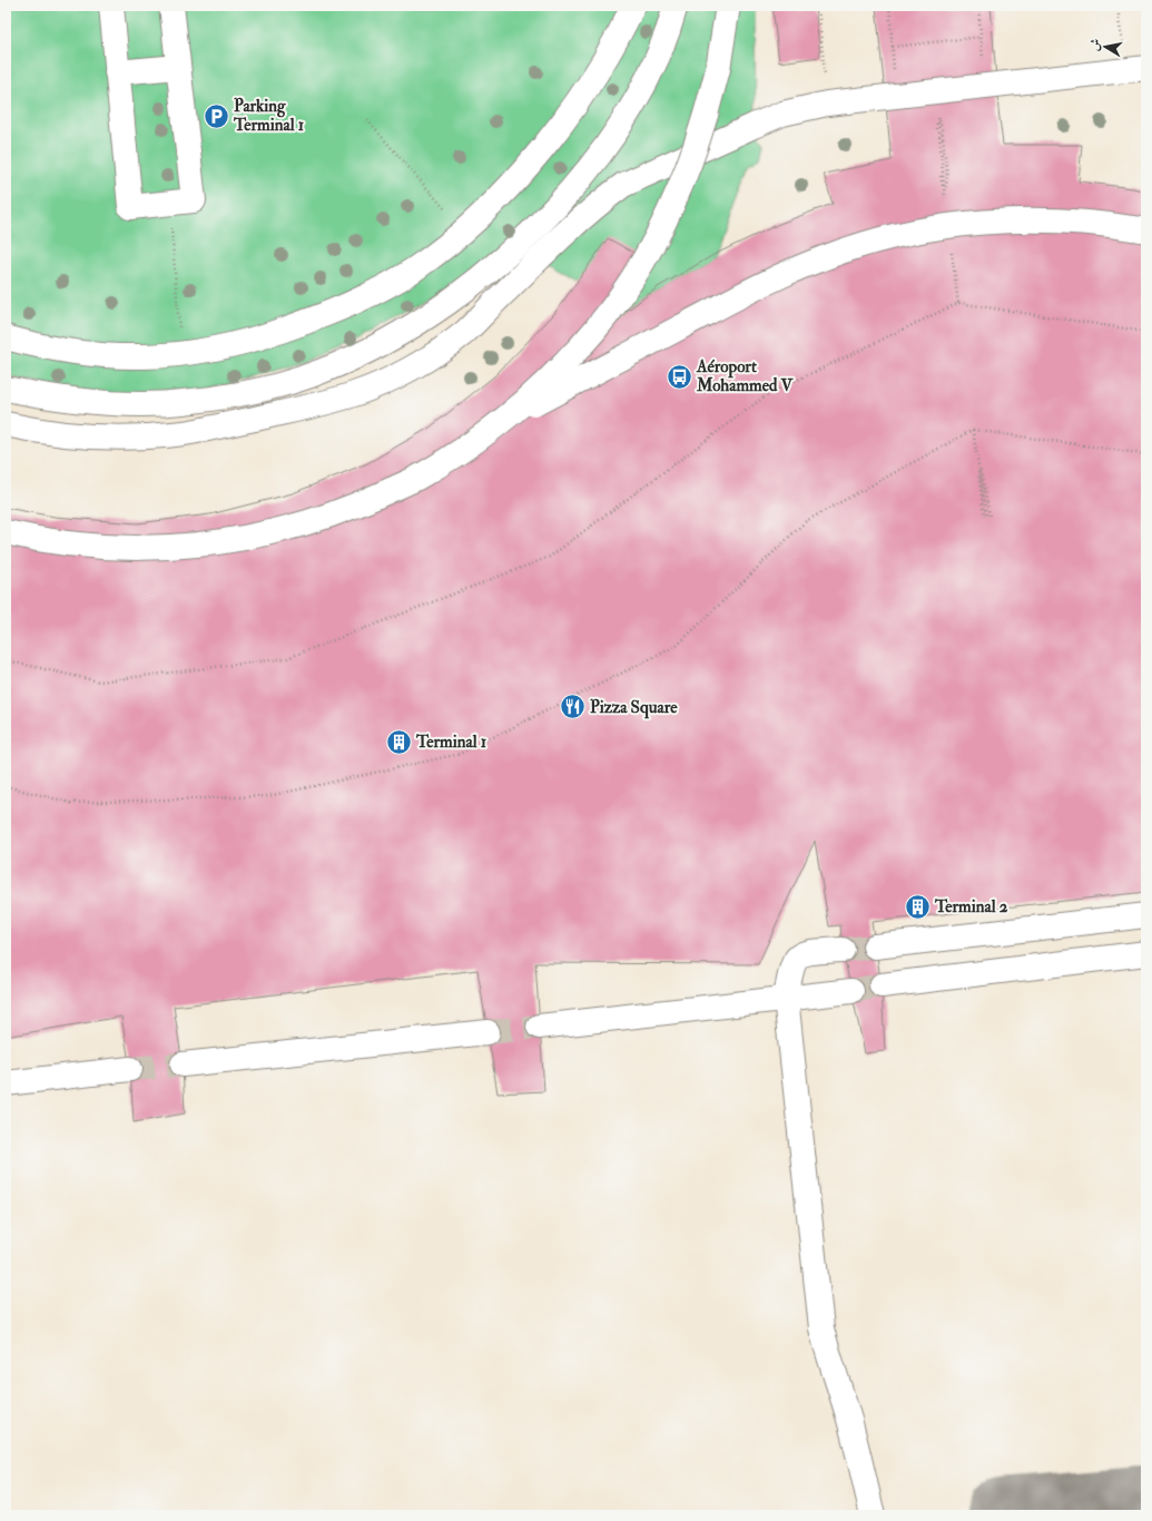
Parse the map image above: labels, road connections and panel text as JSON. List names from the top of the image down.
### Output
{
  "places": {
    "parking": ["Parking Terminal 1"],
    "bus stop": ["Aéroport Mohammed V"],
    "restaurant": ["Pizza Square"],
    "building": ["Terminal 1", "Terminal 2"]
  },
  "north": "left"
}
